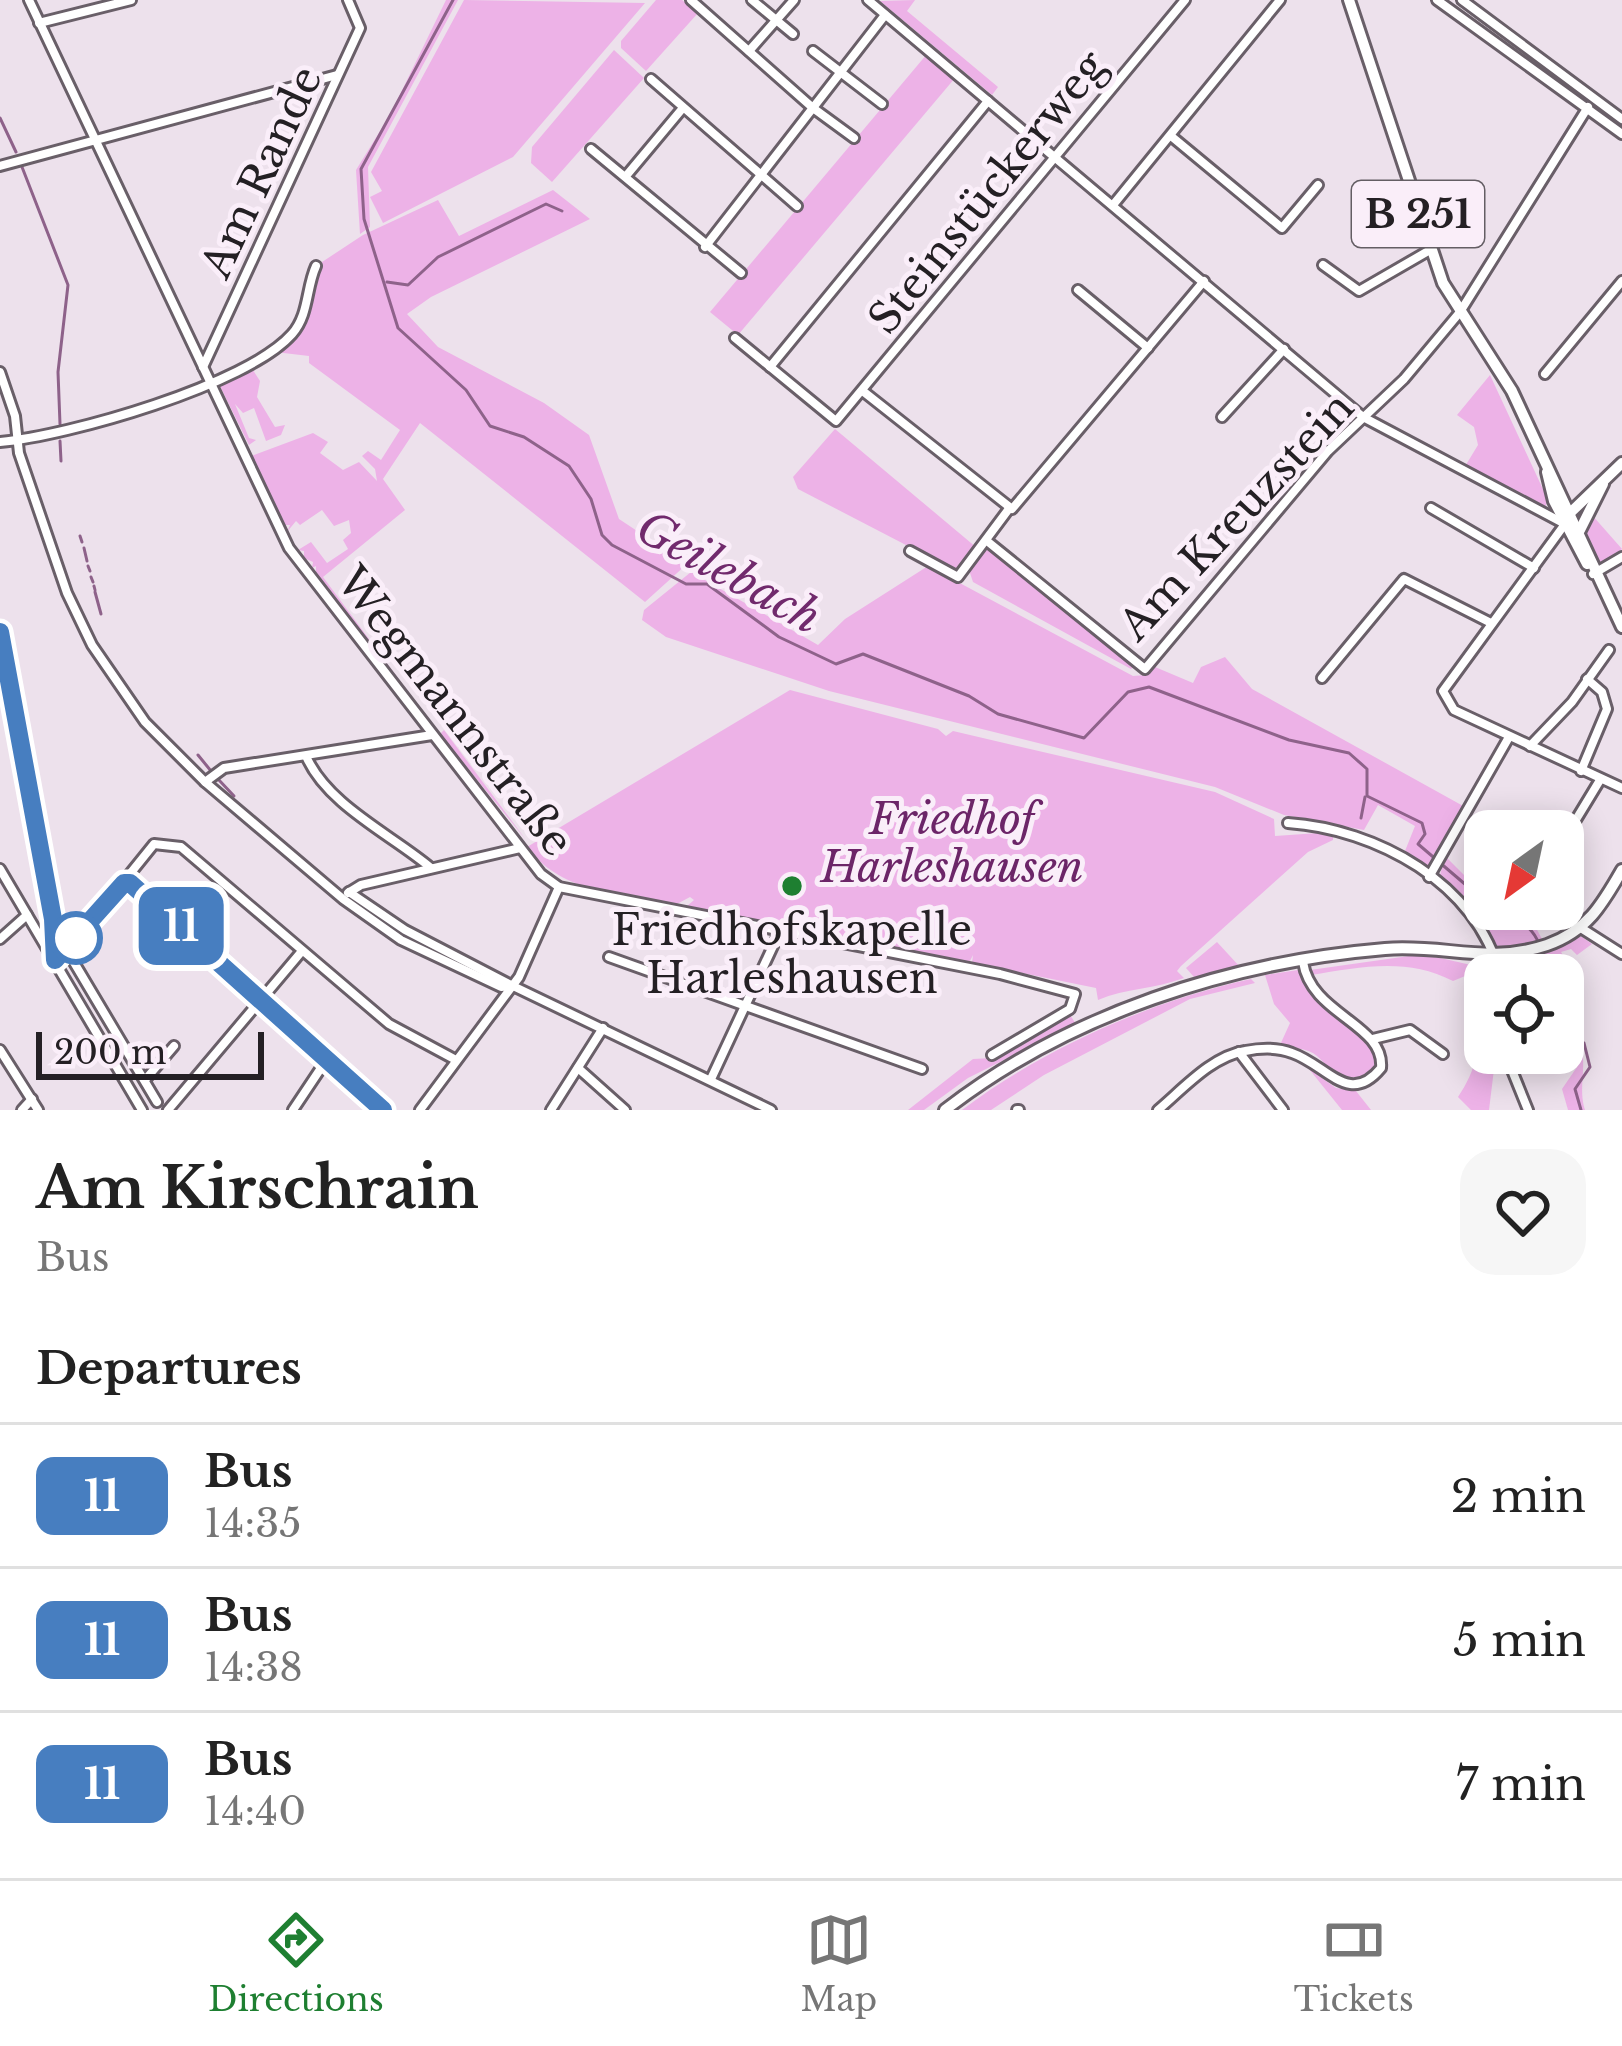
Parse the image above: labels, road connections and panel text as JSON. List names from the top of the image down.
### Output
{
  "streets": {
    "main road": ["B 251"],
    "street": [
      "Am Rande",
      "Steinstückerweg",
      "Am Kreuzstein",
      "Wegmannstraße"
    ]
  },
  "crossings": [
    ["Am Rande", "Wegmannstraße"],
    ["B 251", "Am Kreuzstein"]
  ],
  "water": ["Geilebach"],
  "parks": ["Friedhof Harleshausen"],
  "places": ["Friedhofskapelle Harleshausen"],
  "lines": ["bus line 11"],
  "scale_bar": "200 m",
  "north": "bottom left",
  "page": {
    "on_map": "11",
    "scale": "200 m",
    "heading": [
      ["Am Kirschrain", "Bus"],
      "Departures"
    ],
    "list": [
      {
        "mark": "11",
        "name": "Bus",
        "note": "14:35",
        "value": "2 min"
      },
      {
        "mark": "11",
        "name": "Bus",
        "note": "14:38",
        "value": "5 min"
      },
      {
        "mark": "11",
        "name": "Bus",
        "note": "14:40",
        "value": "7 min"
      }
    ],
    "tabs": ["Directions", "Map", "Tickets"]
  }
}
